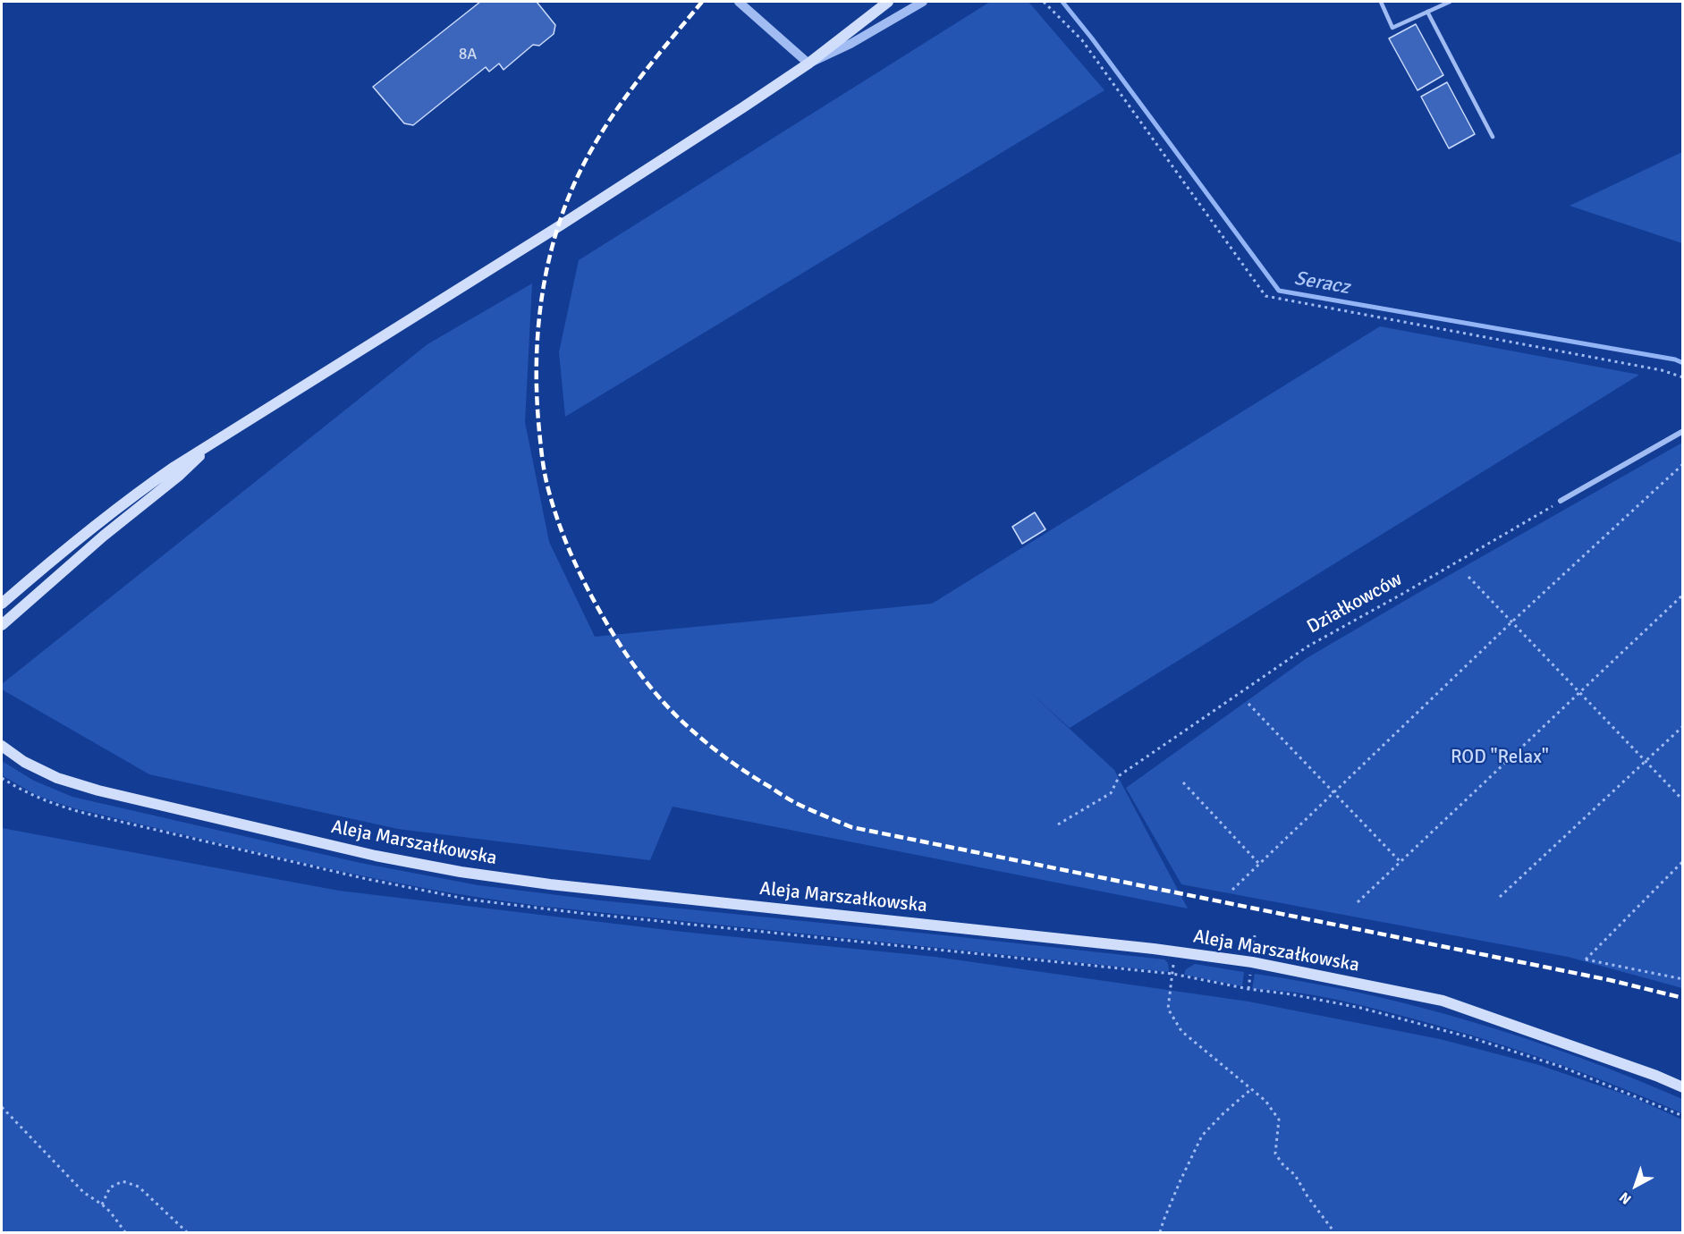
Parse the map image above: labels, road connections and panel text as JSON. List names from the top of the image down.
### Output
{
  "streets": {
    "main road": ["Aleja Marszałkowska"],
    "path": ["Działkowców"]
  },
  "water": ["Seracz"],
  "parks": ["ROD \"Relax\""],
  "house_numbers": ["8A"],
  "north": "bottom left"
}
